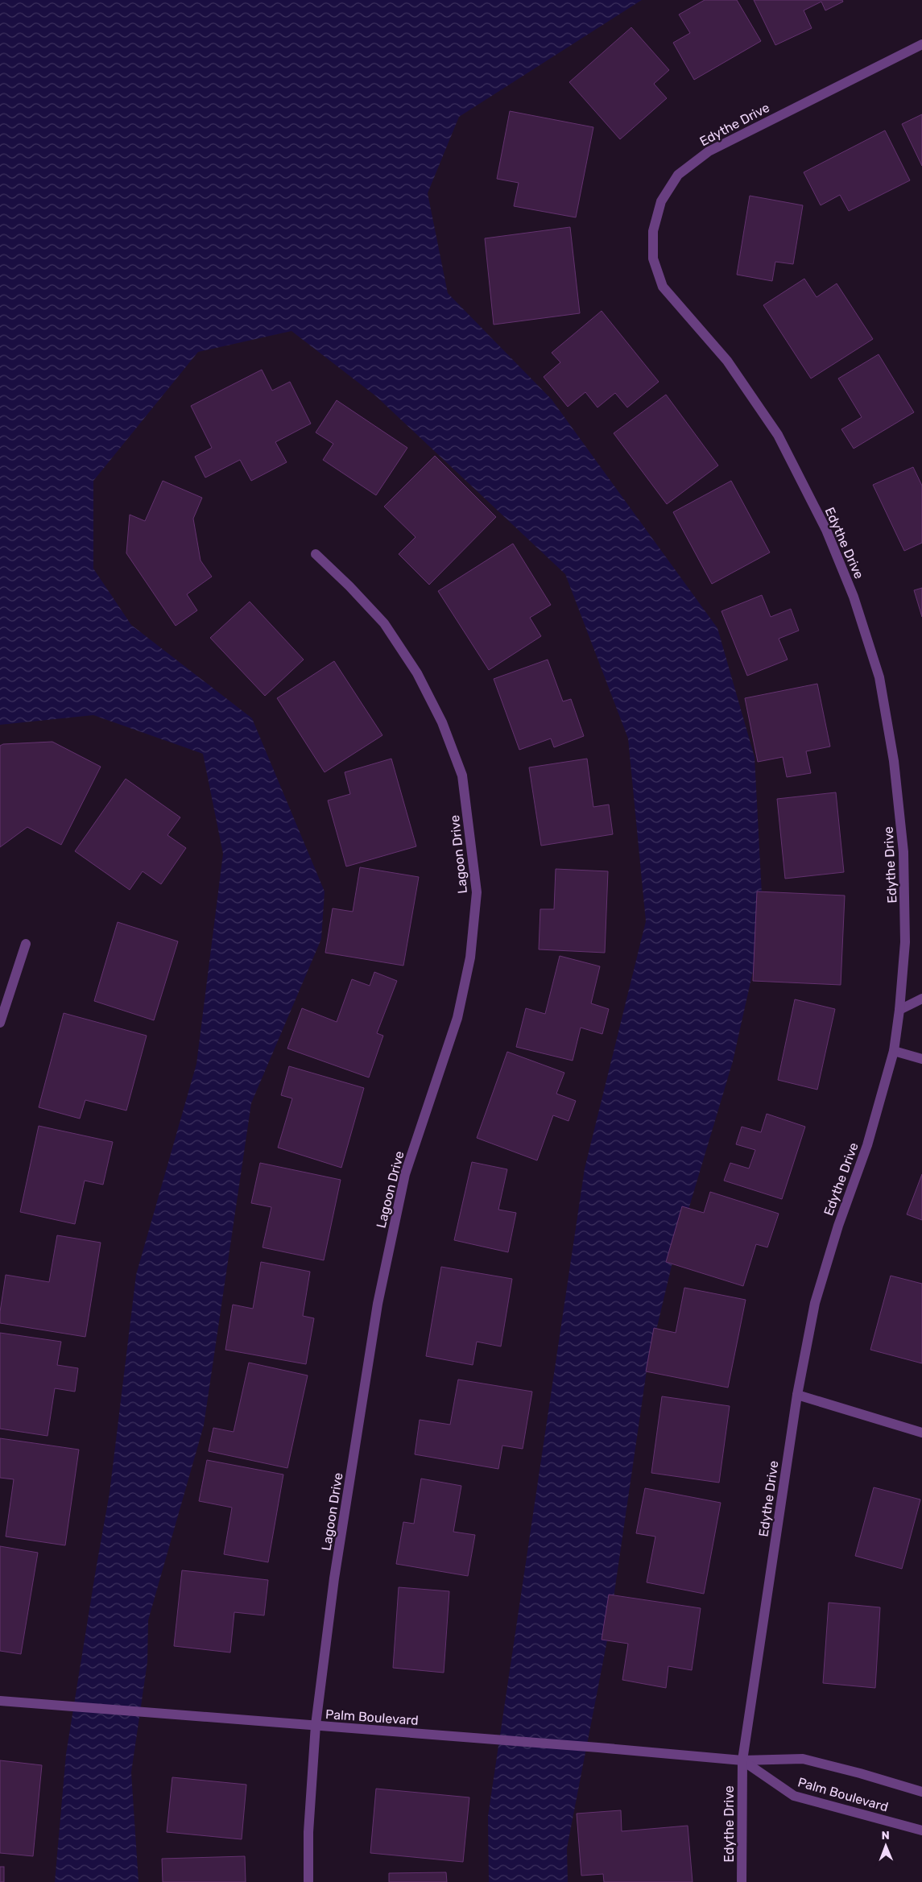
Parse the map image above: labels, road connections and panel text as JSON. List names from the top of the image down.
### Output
{
  "streets": {
    "street": ["Edythe Drive", "Lagoon Drive", "Palm Boulevard"]
  },
  "crossings": [
    ["Edythe Drive", "Palm Boulevard"],
    ["Lagoon Drive", "Palm Boulevard"]
  ],
  "north": "top"
}
